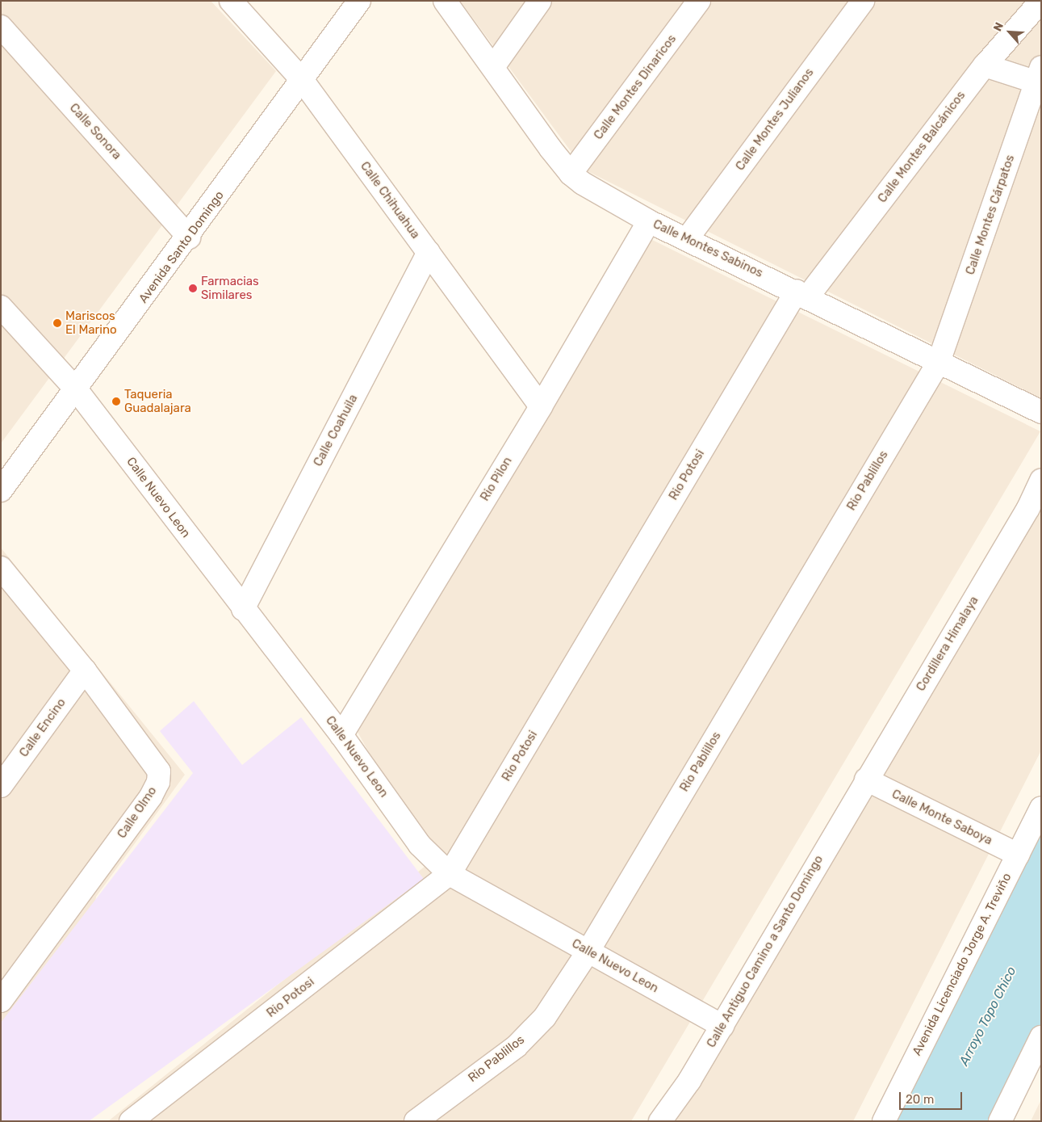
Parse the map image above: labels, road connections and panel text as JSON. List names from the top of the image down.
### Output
{
  "streets": {
    "street": [
      "Calle Montes Dinaricos",
      "Calle Montes Julianos",
      "Calle Sonora",
      "Calle Montes Balcánicos",
      "Calle Chihuahua",
      "Calle Montes Cárpatos",
      "Avenida Santo Domingo",
      "Calle Montes Sabinos",
      "Calle Coahuila",
      "Rio Potosi",
      "Rio Pilon",
      "Rio Pablillos",
      "Calle Nuevo Leon",
      "Cordillera Himalaya",
      "Calle Encino",
      "Calle Olmo",
      "Calle Monte Saboya",
      "Calle Antiguo Camino a Santo Domingo",
      "Avenida Licenciado Jorge A. Treviño"
    ]
  },
  "crossings": [
    ["Calle Montes Dinaricos", "Calle Montes Sabinos"],
    ["Calle Montes Julianos", "Calle Montes Sabinos"],
    ["Calle Sonora", "Avenida Santo Domingo"],
    ["Calle Montes Balcánicos", "Calle Montes Sabinos"],
    ["Calle Montes Balcánicos", "Rio Potosi"],
    ["Calle Chihuahua", "Avenida Santo Domingo"],
    ["Calle Chihuahua", "Calle Coahuila"],
    ["Calle Chihuahua", "Rio Pilon"],
    ["Calle Montes Cárpatos", "Calle Montes Sabinos"],
    ["Calle Montes Cárpatos", "Rio Pablillos"],
    ["Avenida Santo Domingo", "Calle Nuevo Leon"],
    ["Calle Montes Sabinos", "Rio Potosi"],
    ["Calle Montes Sabinos", "Rio Pilon"],
    ["Calle Montes Sabinos", "Rio Pablillos"],
    ["Calle Coahuila", "Calle Nuevo Leon"],
    ["Rio Potosi", "Calle Nuevo Leon"],
    ["Rio Pilon", "Calle Nuevo Leon"],
    ["Rio Pablillos", "Calle Nuevo Leon"],
    ["Calle Nuevo Leon", "Calle Antiguo Camino a Santo Domingo"],
    ["Cordillera Himalaya", "Calle Monte Saboya"],
    ["Cordillera Himalaya", "Calle Antiguo Camino a Santo Domingo"],
    ["Calle Encino", "Calle Olmo"],
    ["Calle Monte Saboya", "Calle Antiguo Camino a Santo Domingo"],
    ["Calle Monte Saboya", "Avenida Licenciado Jorge A. Treviño"]
  ],
  "water": ["Arroyo Topo Chico"],
  "places": ["Farmacias Similares", "Mariscos El Marino", "Taqueria Guadalajara"],
  "scale_bar": "20 m",
  "north": "top left"
}
